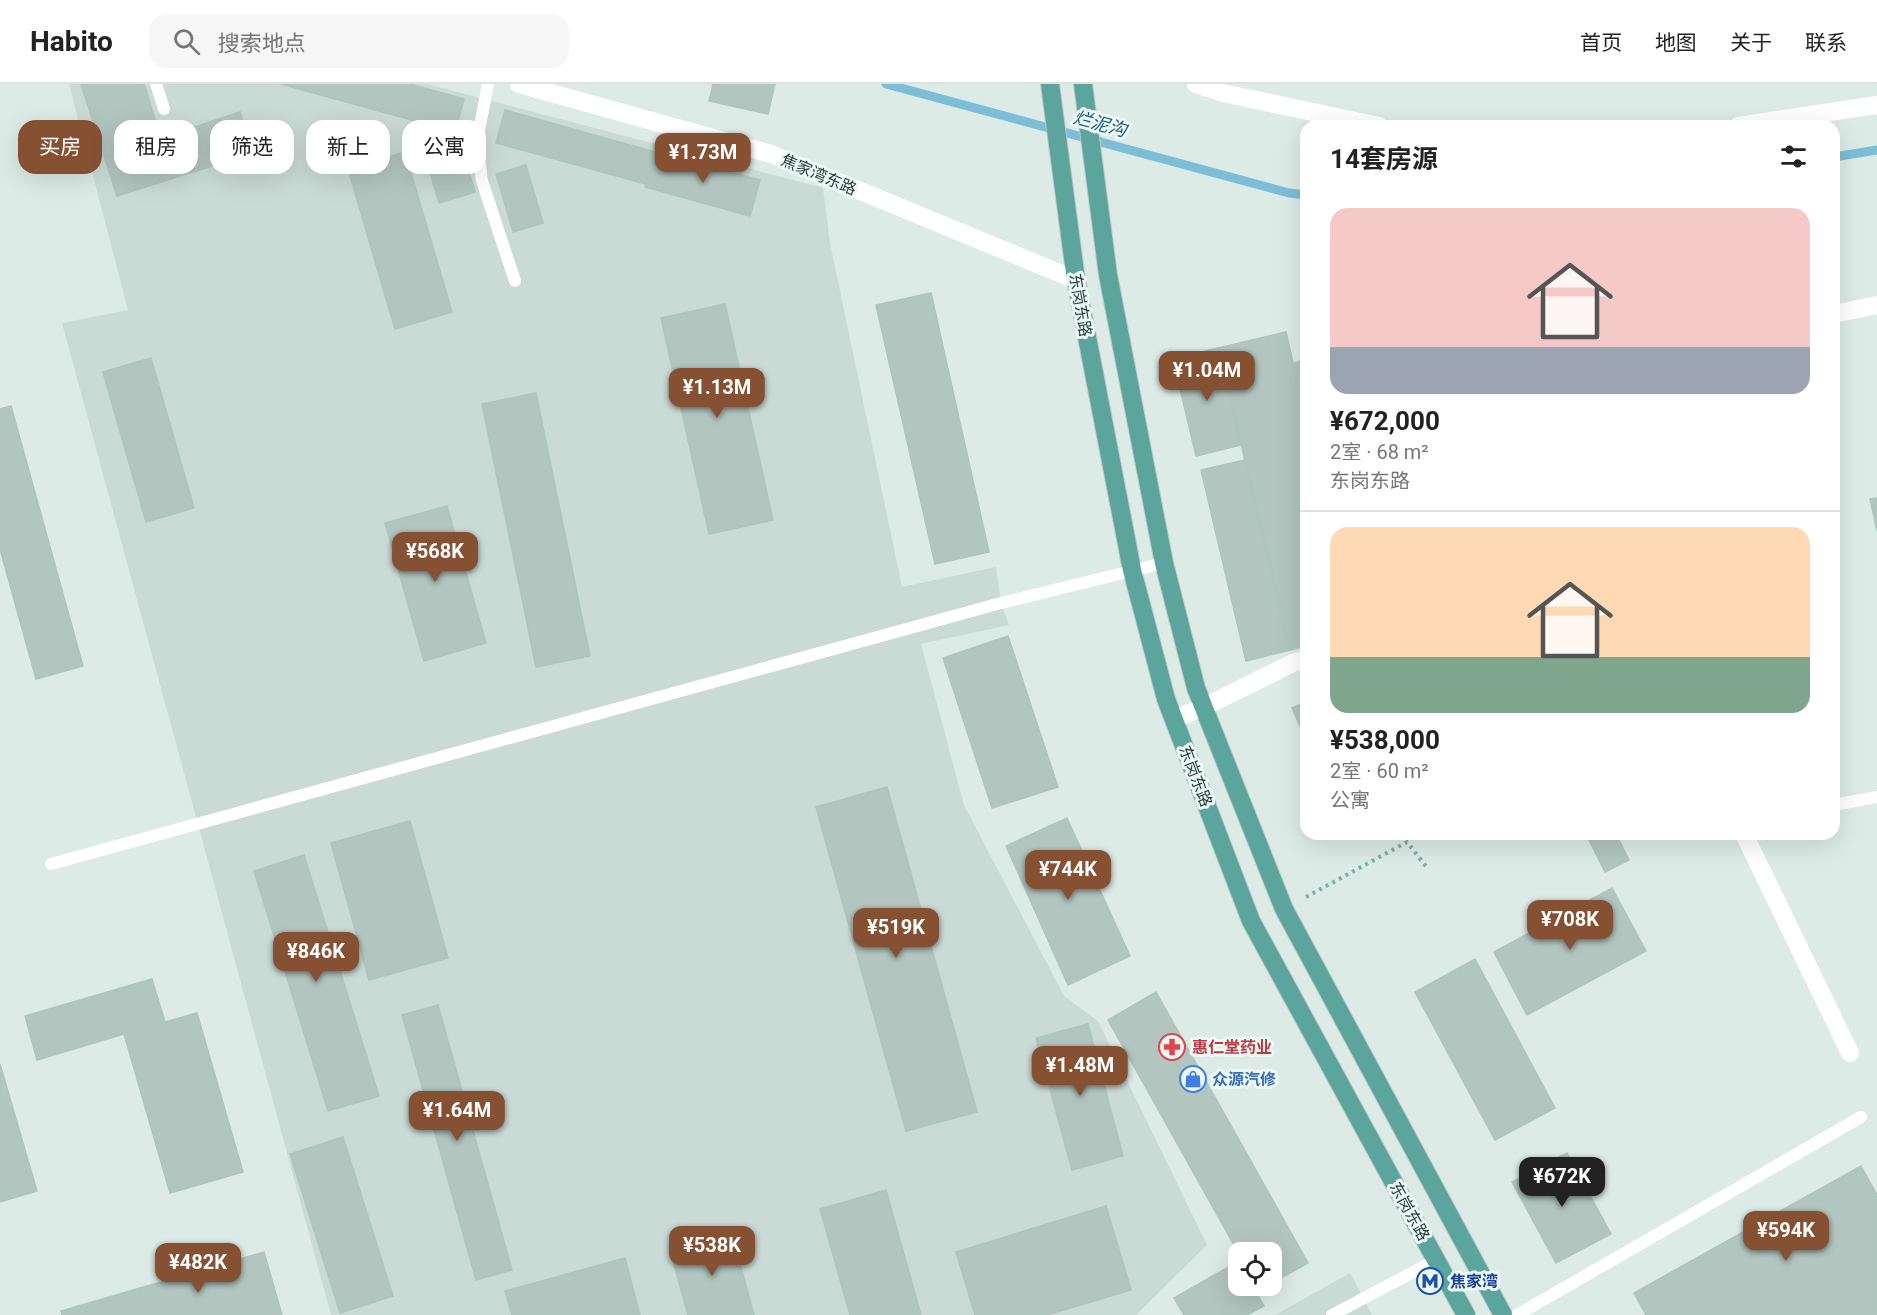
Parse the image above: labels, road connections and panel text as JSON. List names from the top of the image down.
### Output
{
  "streets": {
    "main road": ["东岗东路"],
    "street": ["焦家湾东路"]
  },
  "crossings": [
    ["焦家湾东路", "东岗东路"]
  ],
  "water": ["烂泥沟"],
  "places": {
    "pharmacy": ["惠仁堂药业"],
    "shop": ["众源汽修"],
    "metro station": ["焦家湾"]
  },
  "page": {
    "header": "Habito",
    "search": "搜索地点",
    "nav": [
      "首页",
      "地图",
      "关于",
      "联系"
    ],
    "chip": [
      "买房",
      "租房",
      "筛选",
      "新上",
      "公寓"
    ],
    "heading": "14套房源",
    "price": [
      "¥1.73M",
      "¥1.04M",
      "¥1.13M",
      "¥568K",
      "¥744K",
      "¥708K",
      "¥519K",
      "¥846K",
      "¥1.48M",
      "¥1.64M",
      "¥672K",
      "¥594K",
      "¥538K",
      "¥482K"
    ],
    "list": [
      {
        "name": "¥672,000",
        "note": "2室 · 68 m² · 东岗东路"
      },
      {
        "name": "¥538,000",
        "note": "2室 · 60 m² · 公寓"
      }
    ]
  }
}
